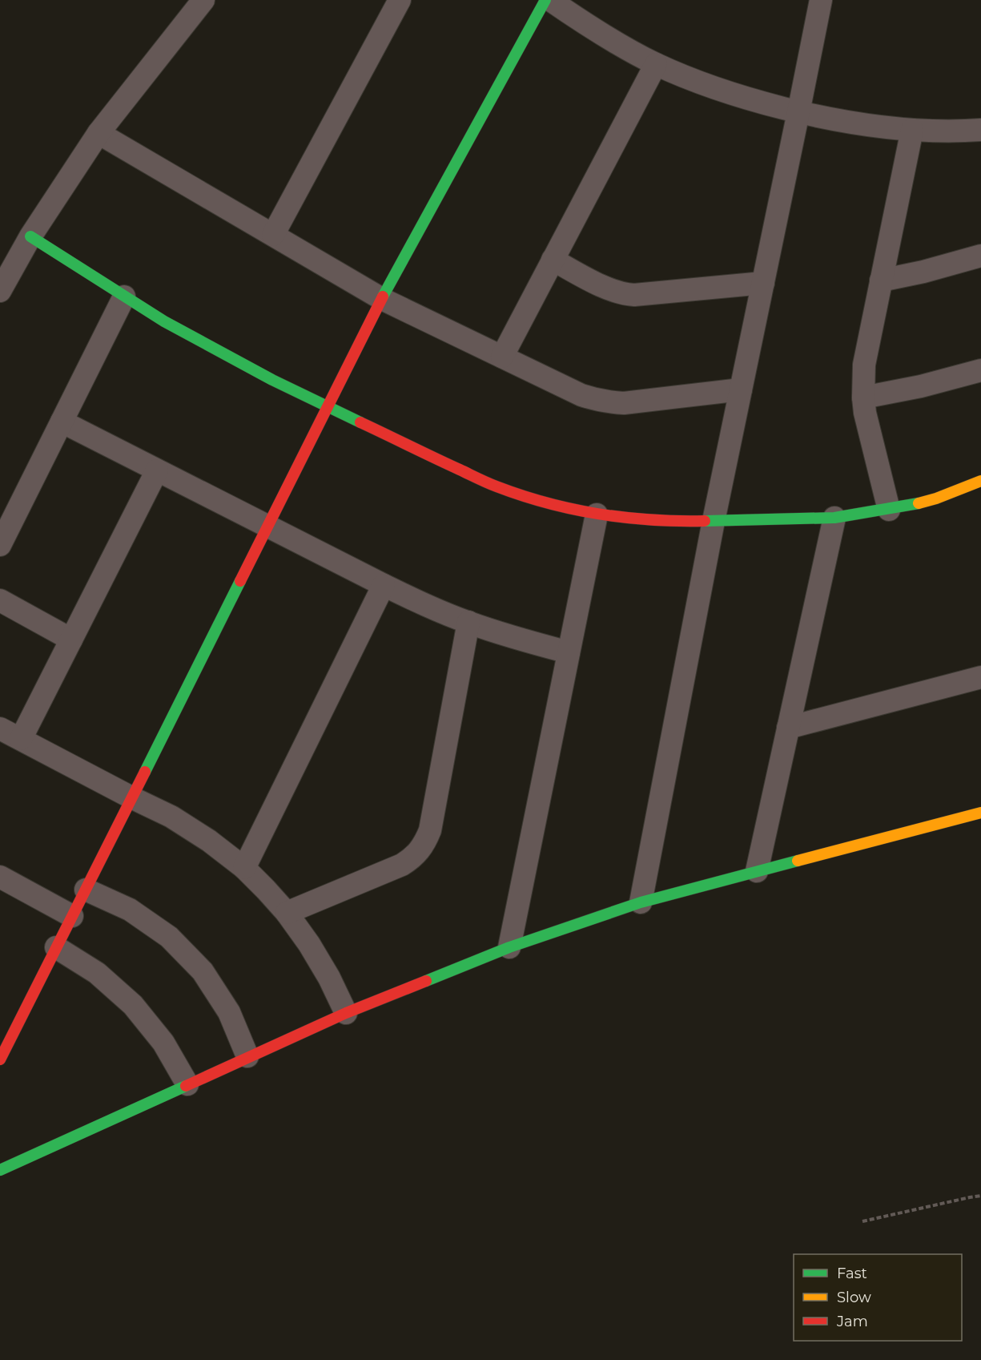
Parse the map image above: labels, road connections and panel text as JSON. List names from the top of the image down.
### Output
{
  "legend": ["Fast", "Slow", "Jam"]
}
